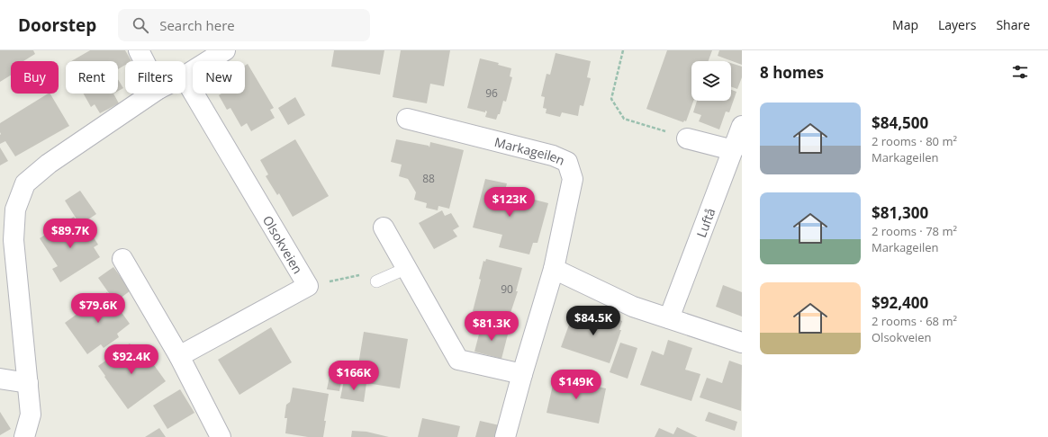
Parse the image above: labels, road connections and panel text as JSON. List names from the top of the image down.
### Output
{
  "streets": {
    "street": ["Markageilen", "Luftå", "Olsokveien"]
  },
  "house_numbers": ["96", "88", "90"],
  "page": {
    "header": "Doorstep",
    "search": "Search here",
    "nav": ["Map", "Layers", "Share"],
    "heading": "8 homes",
    "chip": [
      "Buy",
      "Rent",
      "Filters",
      "New"
    ],
    "list": [
      {
        "name": "$84,500",
        "note": "2 rooms · 80 m² · Markageilen"
      },
      {
        "name": "$81,300",
        "note": "2 rooms · 78 m² · Markageilen"
      },
      {
        "name": "$92,400",
        "note": "2 rooms · 68 m² · Olsokveien"
      }
    ],
    "price": [
      "$123K",
      "$89.7K",
      "$79.6K",
      "$84.5K",
      "$81.3K",
      "$92.4K",
      "$166K",
      "$149K"
    ]
  }
}
